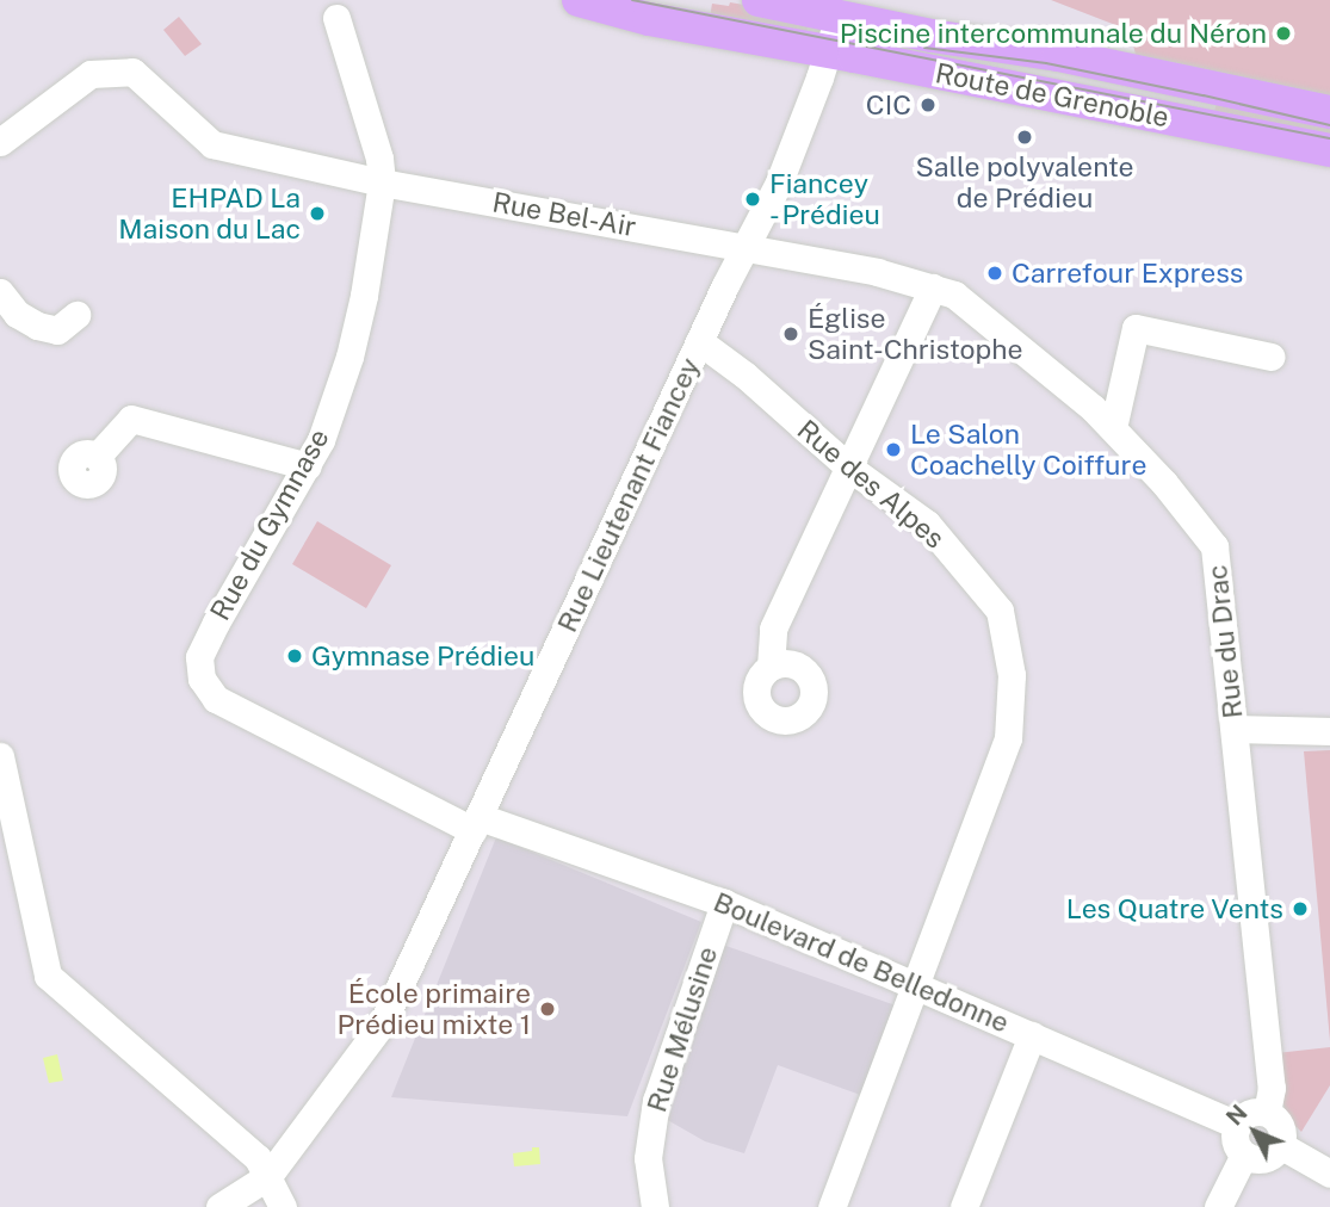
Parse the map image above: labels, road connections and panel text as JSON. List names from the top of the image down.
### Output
{
  "streets": {
    "main road": ["Route de Grenoble"],
    "street": [
      "Rue Bel-Air",
      "Rue des Alpes",
      "Rue Lieutenant Fiancey",
      "Rue du Gymnase",
      "Rue du Drac",
      "Boulevard de Belledonne",
      "Rue Mélusine"
    ]
  },
  "crossings": [
    ["Route de Grenoble", "Rue Lieutenant Fiancey"],
    ["Rue Bel-Air", "Rue Lieutenant Fiancey"],
    ["Rue Bel-Air", "Rue du Gymnase"],
    ["Rue Bel-Air", "Rue du Drac"],
    ["Rue des Alpes", "Rue Lieutenant Fiancey"],
    ["Rue des Alpes", "Boulevard de Belledonne"],
    ["Rue Lieutenant Fiancey", "Rue du Gymnase"],
    ["Rue Lieutenant Fiancey", "Rue du Drac"],
    ["Rue Lieutenant Fiancey", "Boulevard de Belledonne"],
    ["Rue du Gymnase", "Boulevard de Belledonne"],
    ["Rue du Drac", "Boulevard de Belledonne"],
    ["Boulevard de Belledonne", "Rue Mélusine"]
  ],
  "places": [
    "Piscine intercommunale du Néron",
    "CIC",
    "Salle polyvalente de Prédieu",
    "Fiancey - Prédieu",
    "EHPAD La Maison du Lac",
    "Carrefour Express",
    "Église Saint-Christophe",
    "Le Salon Coachelly Coiffure",
    "Gymnase Prédieu",
    "Les Quatre Vents",
    "École primaire Prédieu mixte 1"
  ],
  "north": "top left"
}
